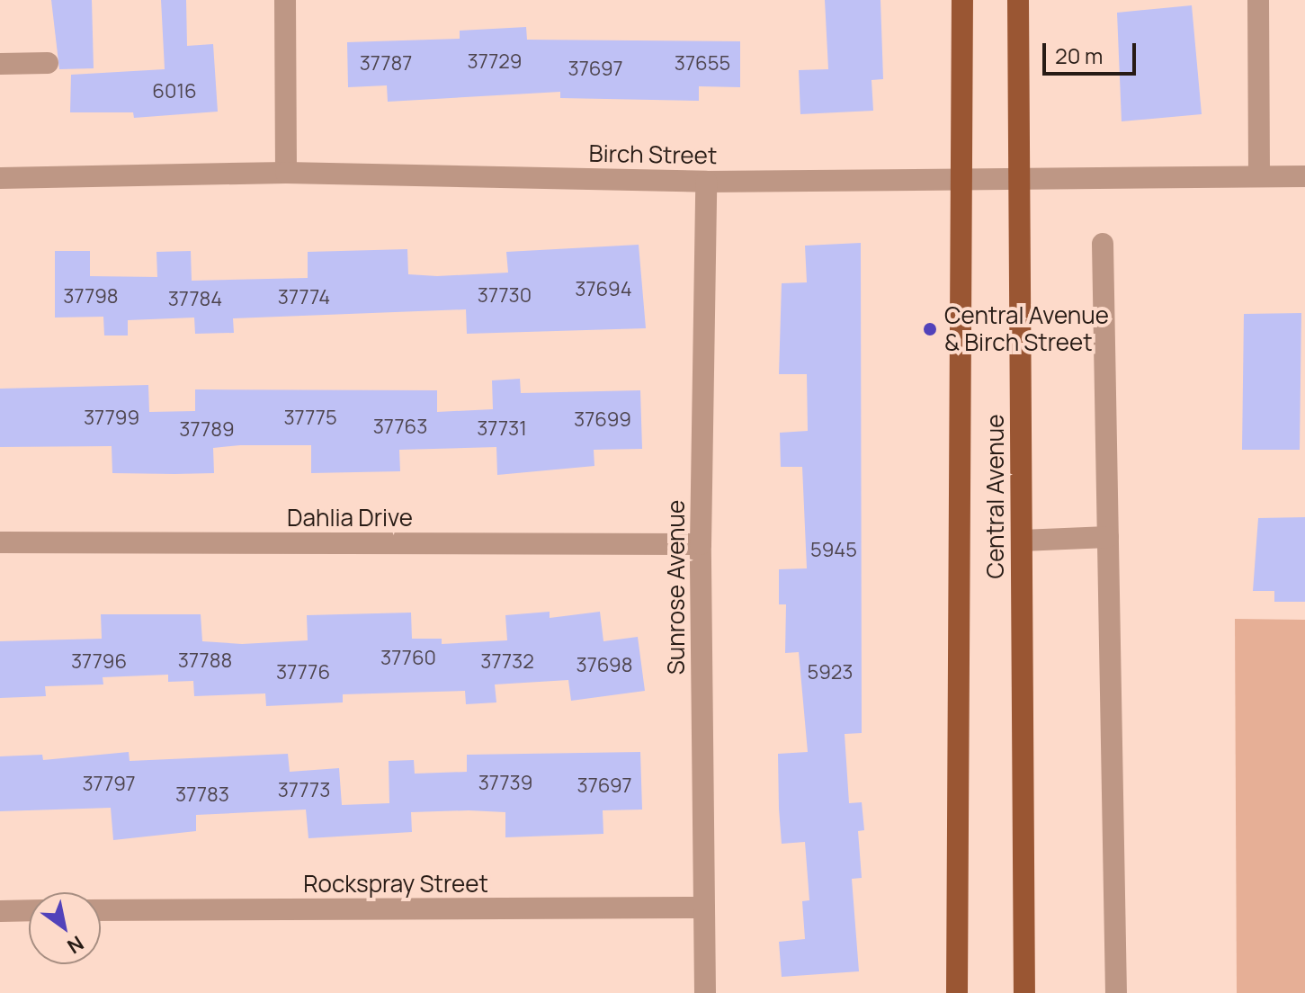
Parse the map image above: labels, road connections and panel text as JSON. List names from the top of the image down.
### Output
{
  "streets": {
    "main road": ["Central Avenue"],
    "street": [
      "Birch Street",
      "Dahlia Drive",
      "Sunrose Avenue",
      "Rockspray Street"
    ]
  },
  "crossings": [
    ["Birch Street", "Central Avenue"],
    ["Birch Street", "Sunrose Avenue"],
    ["Dahlia Drive", "Sunrose Avenue"],
    ["Sunrose Avenue", "Rockspray Street"]
  ],
  "places": ["Central Avenue & Birch Street"],
  "house_numbers": [
    "37729",
    "37787",
    "37655",
    "37697",
    "6016",
    "37694",
    "37730",
    "37798",
    "37774",
    "37784",
    "37799",
    "37775",
    "37699",
    "37763",
    "37731",
    "37789",
    "5945",
    "37760",
    "37788",
    "37796",
    "37732",
    "37698",
    "37776",
    "5923",
    "37739",
    "37797",
    "37697",
    "37773",
    "37783"
  ],
  "scale_bar": "20 m",
  "north": "bottom right"
}
